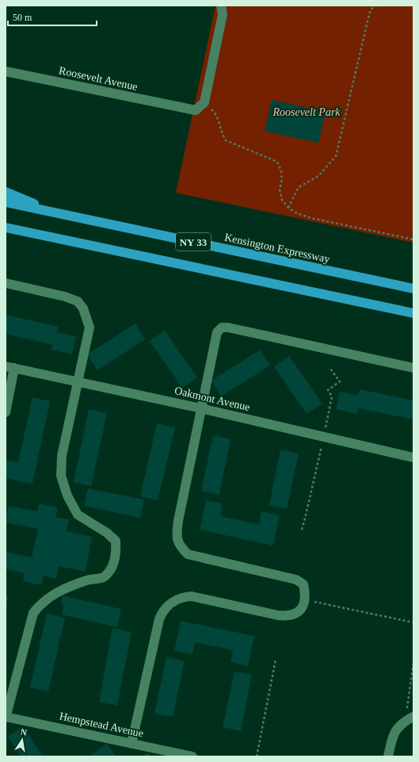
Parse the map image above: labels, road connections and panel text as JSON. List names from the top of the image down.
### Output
{
  "streets": {
    "highway": ["NY 33", "Kensington Expressway"],
    "street": ["Roosevelt Avenue", "Oakmont Avenue", "Hempstead Avenue"]
  },
  "parks": ["Roosevelt Park"],
  "scale_bar": "50 m",
  "north": "top"
}
